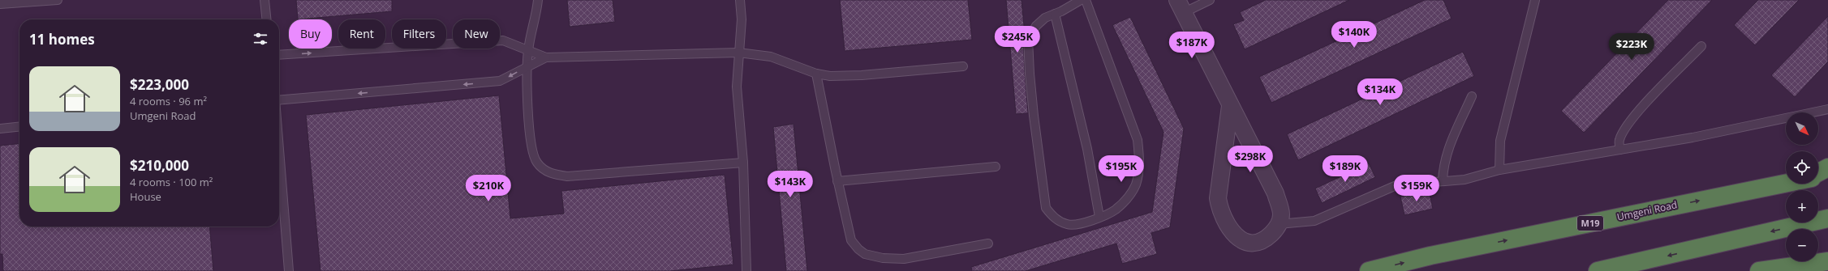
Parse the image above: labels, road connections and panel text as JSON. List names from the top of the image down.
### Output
{
  "streets": {
    "highway": ["Umgeni Road", "M19"]
  },
  "north": "bottom right",
  "page": {
    "chip": [
      "Buy",
      "Rent",
      "Filters",
      "New"
    ],
    "heading": "11 homes",
    "price": [
      "$140K",
      "$245K",
      "$187K",
      "$223K",
      "$134K",
      "$298K",
      "$195K",
      "$189K",
      "$143K",
      "$210K",
      "$159K"
    ],
    "list": [
      {
        "name": "$223,000",
        "note": "4 rooms · 96 m² · Umgeni Road"
      },
      {
        "name": "$210,000",
        "note": "4 rooms · 100 m² · House"
      }
    ],
    "map_buttons": ["+", "−"]
  }
}
